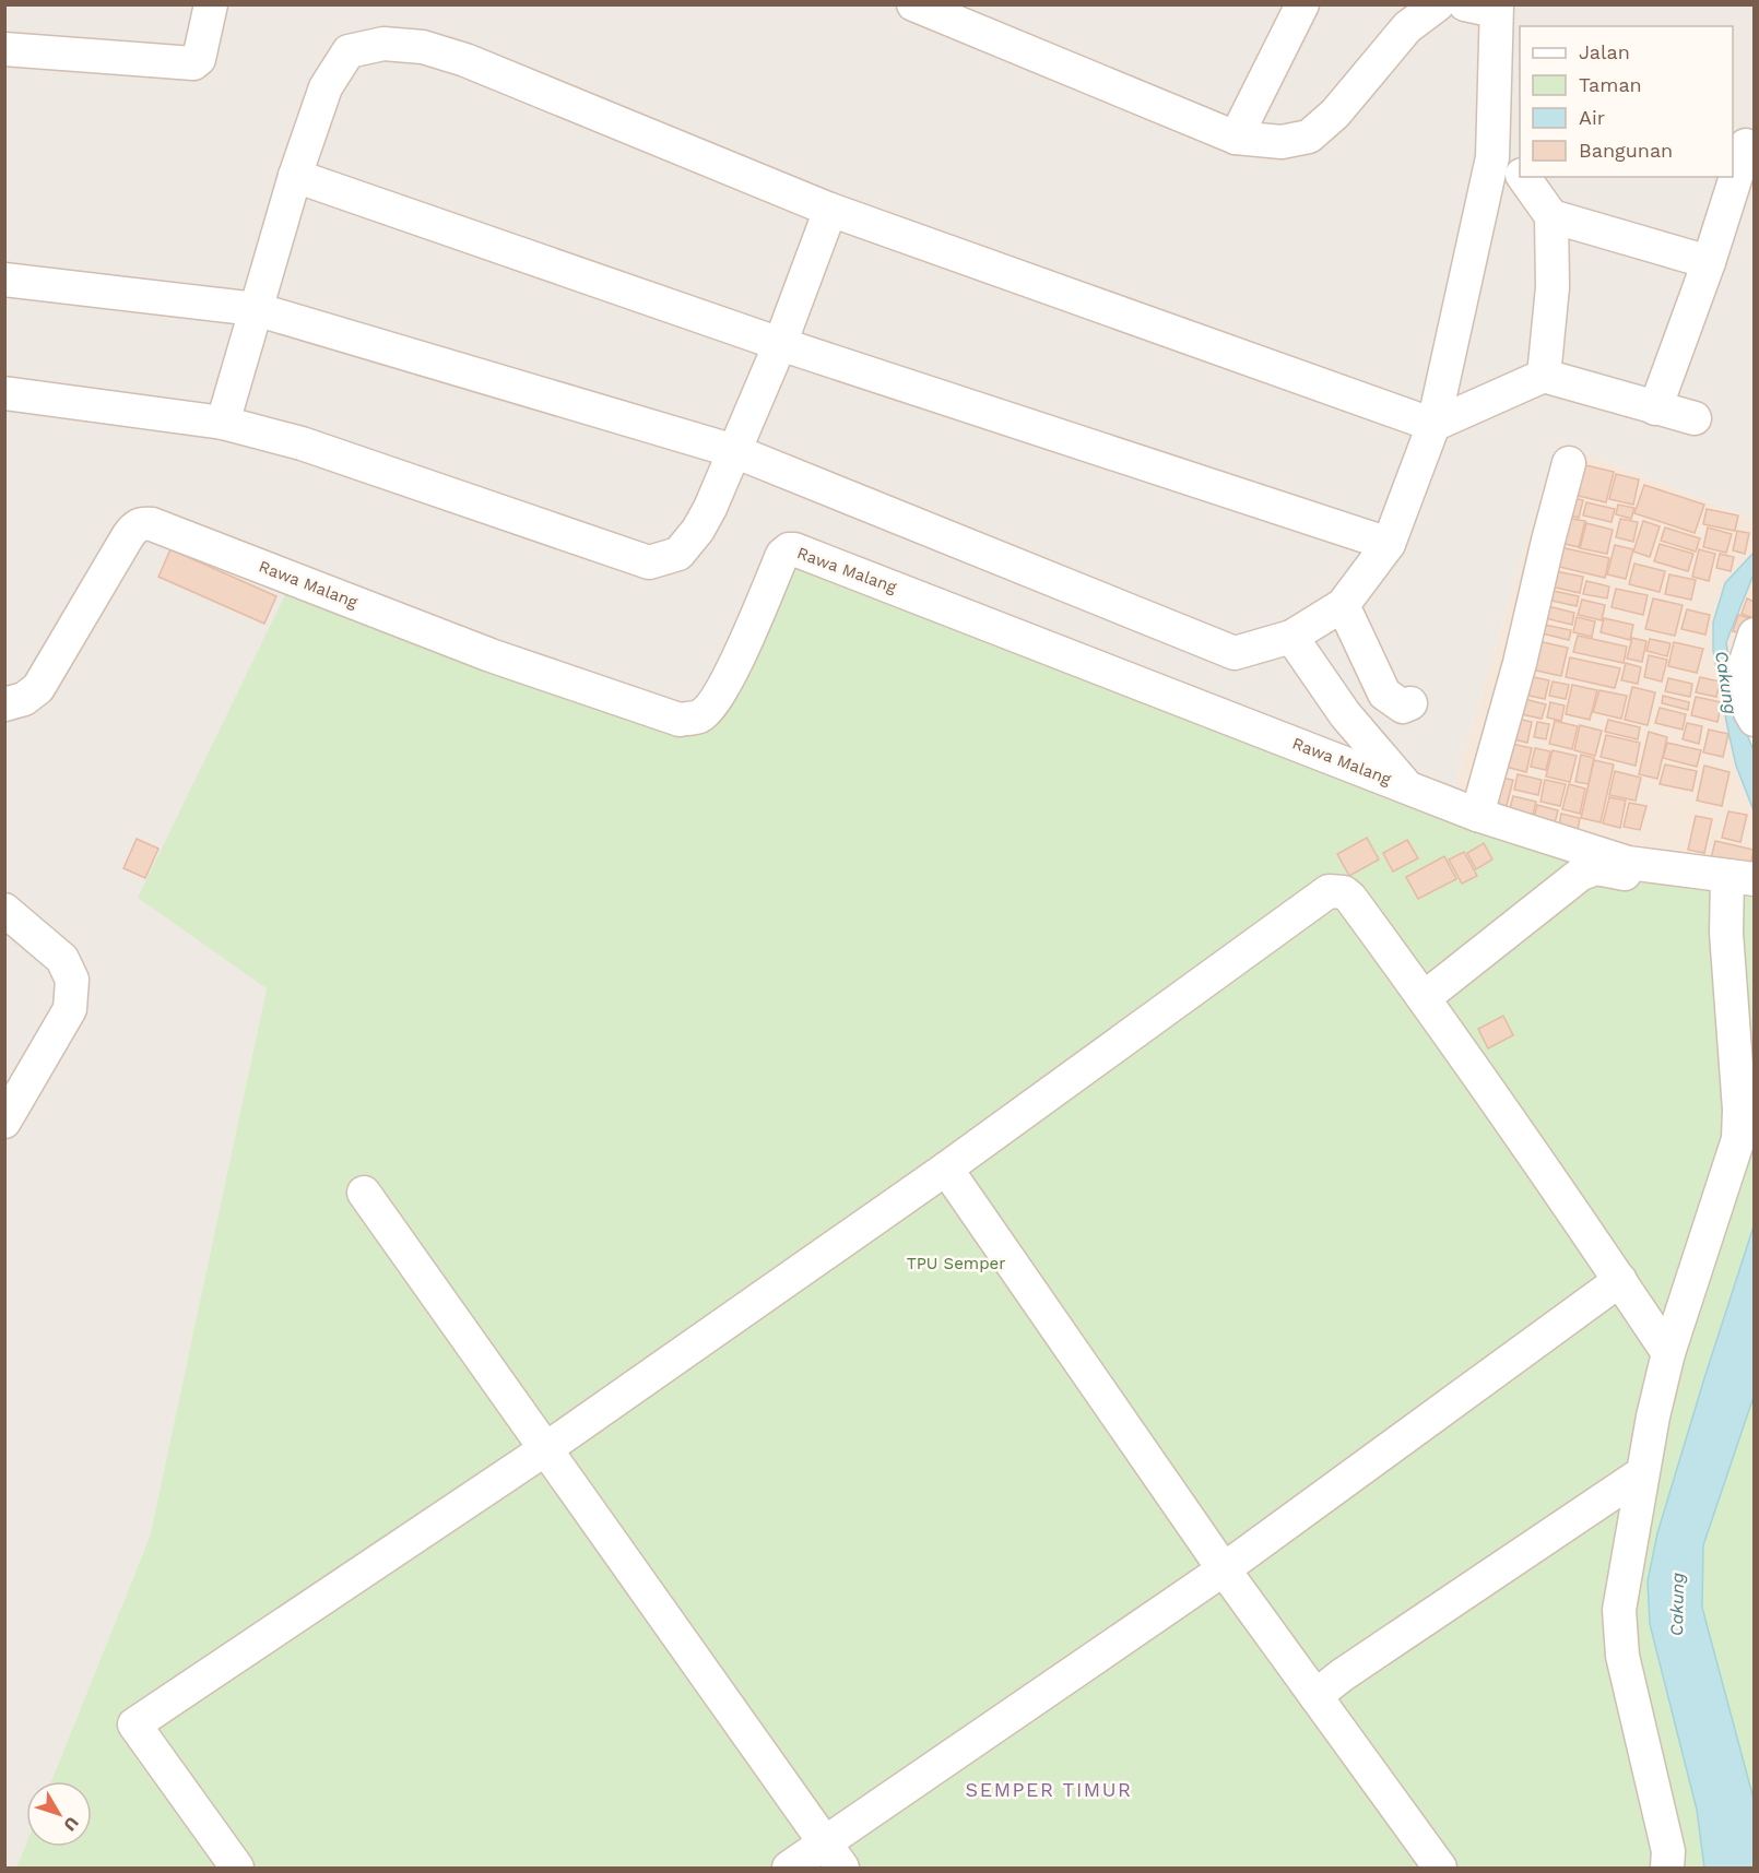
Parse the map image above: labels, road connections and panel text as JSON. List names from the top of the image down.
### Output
{
  "streets": {
    "street": ["Rawa Malang"]
  },
  "districts": ["SEMPER TIMUR"],
  "water": ["Cakung"],
  "parks": ["TPU Semper"],
  "legend": [
    "Jalan",
    "Taman",
    "Air",
    "Bangunan"
  ],
  "north": "bottom right"
}
